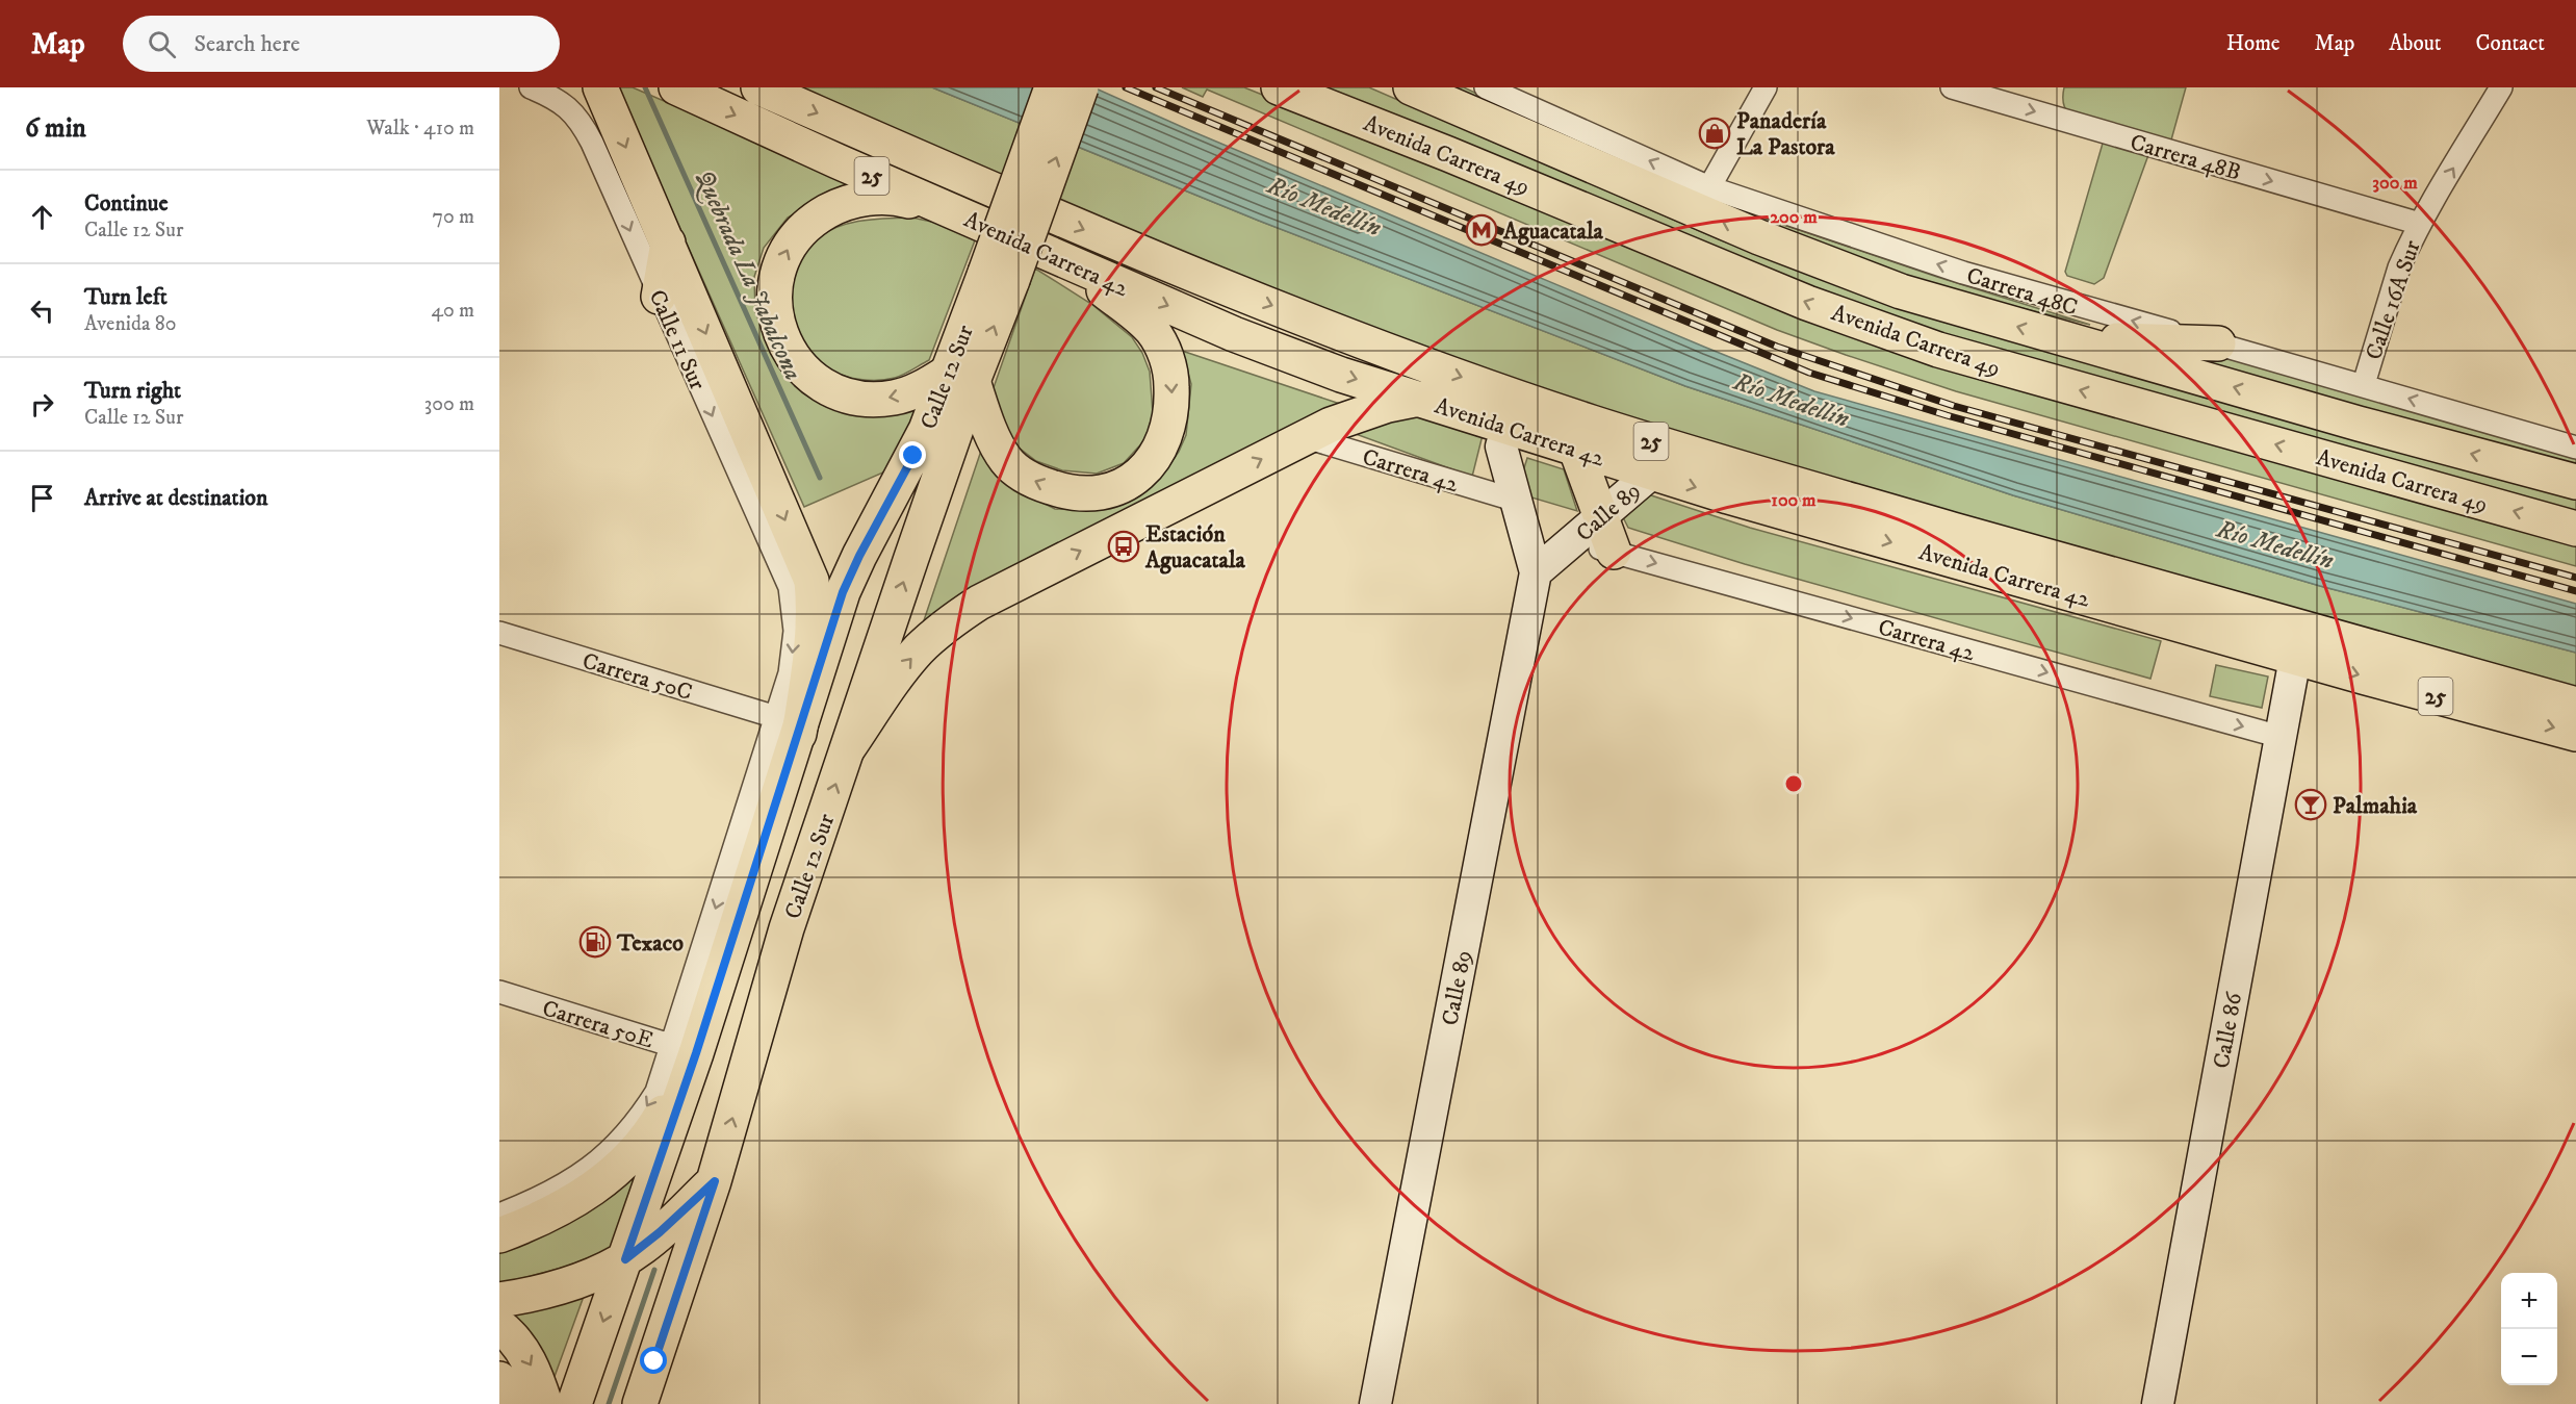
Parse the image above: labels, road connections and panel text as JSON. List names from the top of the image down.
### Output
{
  "streets": {
    "main road": [
      "Avenida Carrera 49",
      "25",
      "Avenida Carrera 42",
      "Calle 12 Sur"
    ],
    "street": [
      "Carrera 48B",
      "Carrera 48C",
      "Calle 16A Sur",
      "Calle 11 Sur",
      "Carrera 42",
      "Calle 89",
      "Carrera 50C",
      "Carrera 50E",
      "Calle 86"
    ]
  },
  "crossings": [
    ["Carrera 48B", "Calle 16A Sur"],
    ["Avenida Carrera 42", "Calle 89"],
    ["Avenida Carrera 42", "Calle 86"],
    ["Carrera 48C", "Calle 16A Sur"],
    ["Calle 11 Sur", "Calle 12 Sur"],
    ["Calle 12 Sur", "Carrera 50C"],
    ["Calle 12 Sur", "Carrera 50E"],
    ["Carrera 42", "Calle 89"],
    ["Carrera 42", "Calle 86"]
  ],
  "one_way": [
    "Avenida Carrera 49",
    "Carrera 48B",
    "Avenida Carrera 42",
    "Carrera 48C",
    "Calle 16A Sur",
    "Calle 11 Sur",
    "Carrera 42"
  ],
  "water": ["Río Medellín", "Quebrada La Jabalcona"],
  "places": {
    "shop": ["Panadería La Pastora"],
    "metro station": ["Aguacatala"],
    "bus stop": ["Estación Aguacatala"],
    "bar": ["Palmahia"],
    "fuel station": ["Texaco"]
  },
  "page": {
    "header": "Map",
    "search": "Search here",
    "nav": [
      "Home",
      "Map",
      "About",
      "Contact"
    ],
    "heading": ["6 min", "Walk · 410 m"],
    "list": [
      ["Continue", "Calle 12 Sur", "70 m"],
      ["Turn left", "Avenida 80", "40 m"],
      ["Turn right", "Calle 12 Sur", "300 m"],
      "Arrive at destination"
    ],
    "map_buttons": ["+", "−"]
  },
  "rings": ["300 m", "200 m", "100 m"]
}
